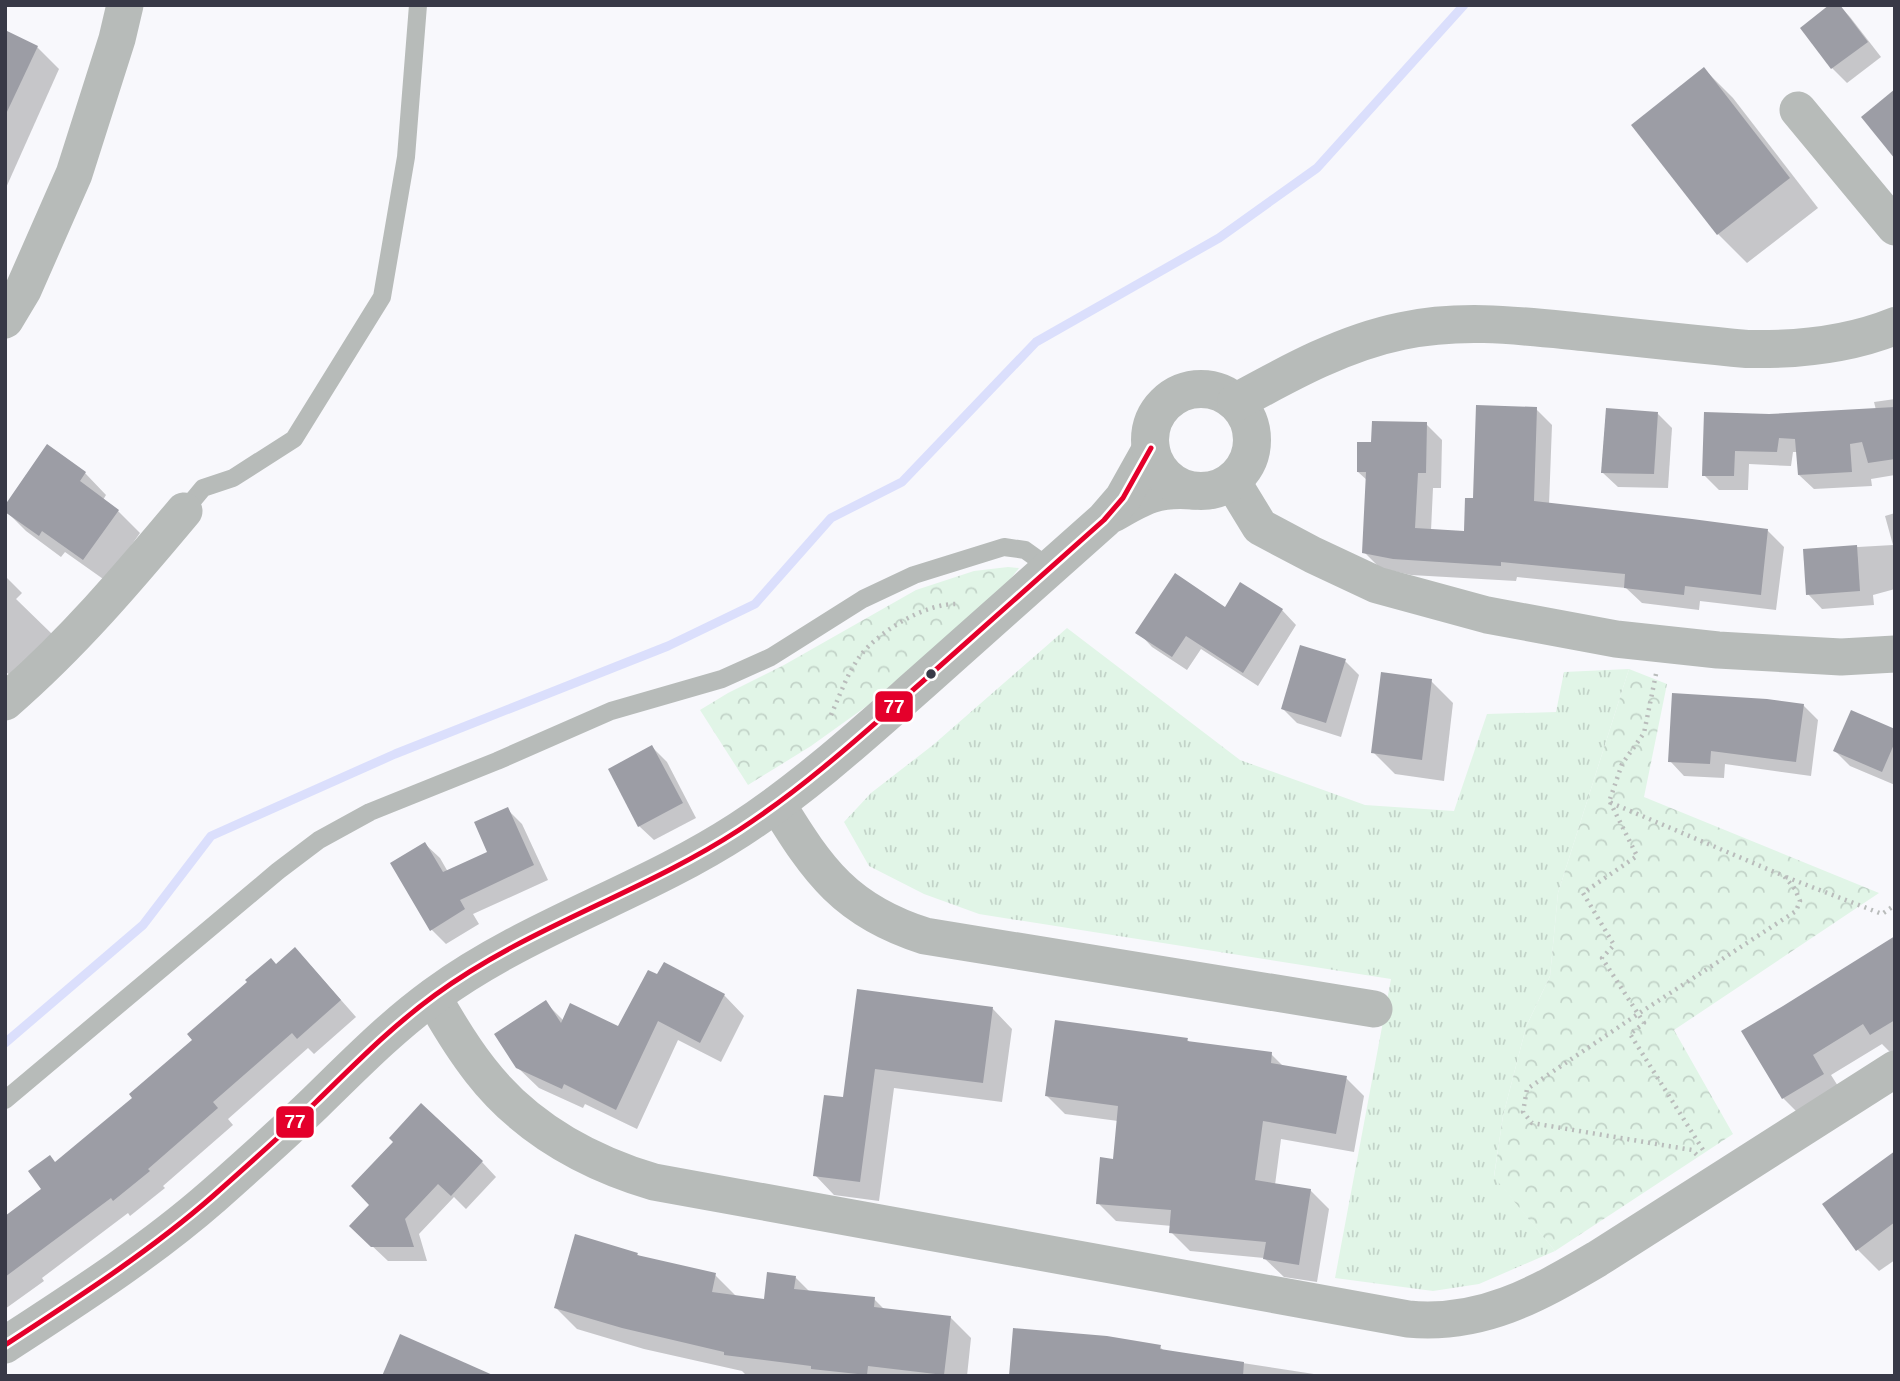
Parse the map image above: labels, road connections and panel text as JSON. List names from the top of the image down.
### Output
{
  "lines": ["transit line 77"]
}
